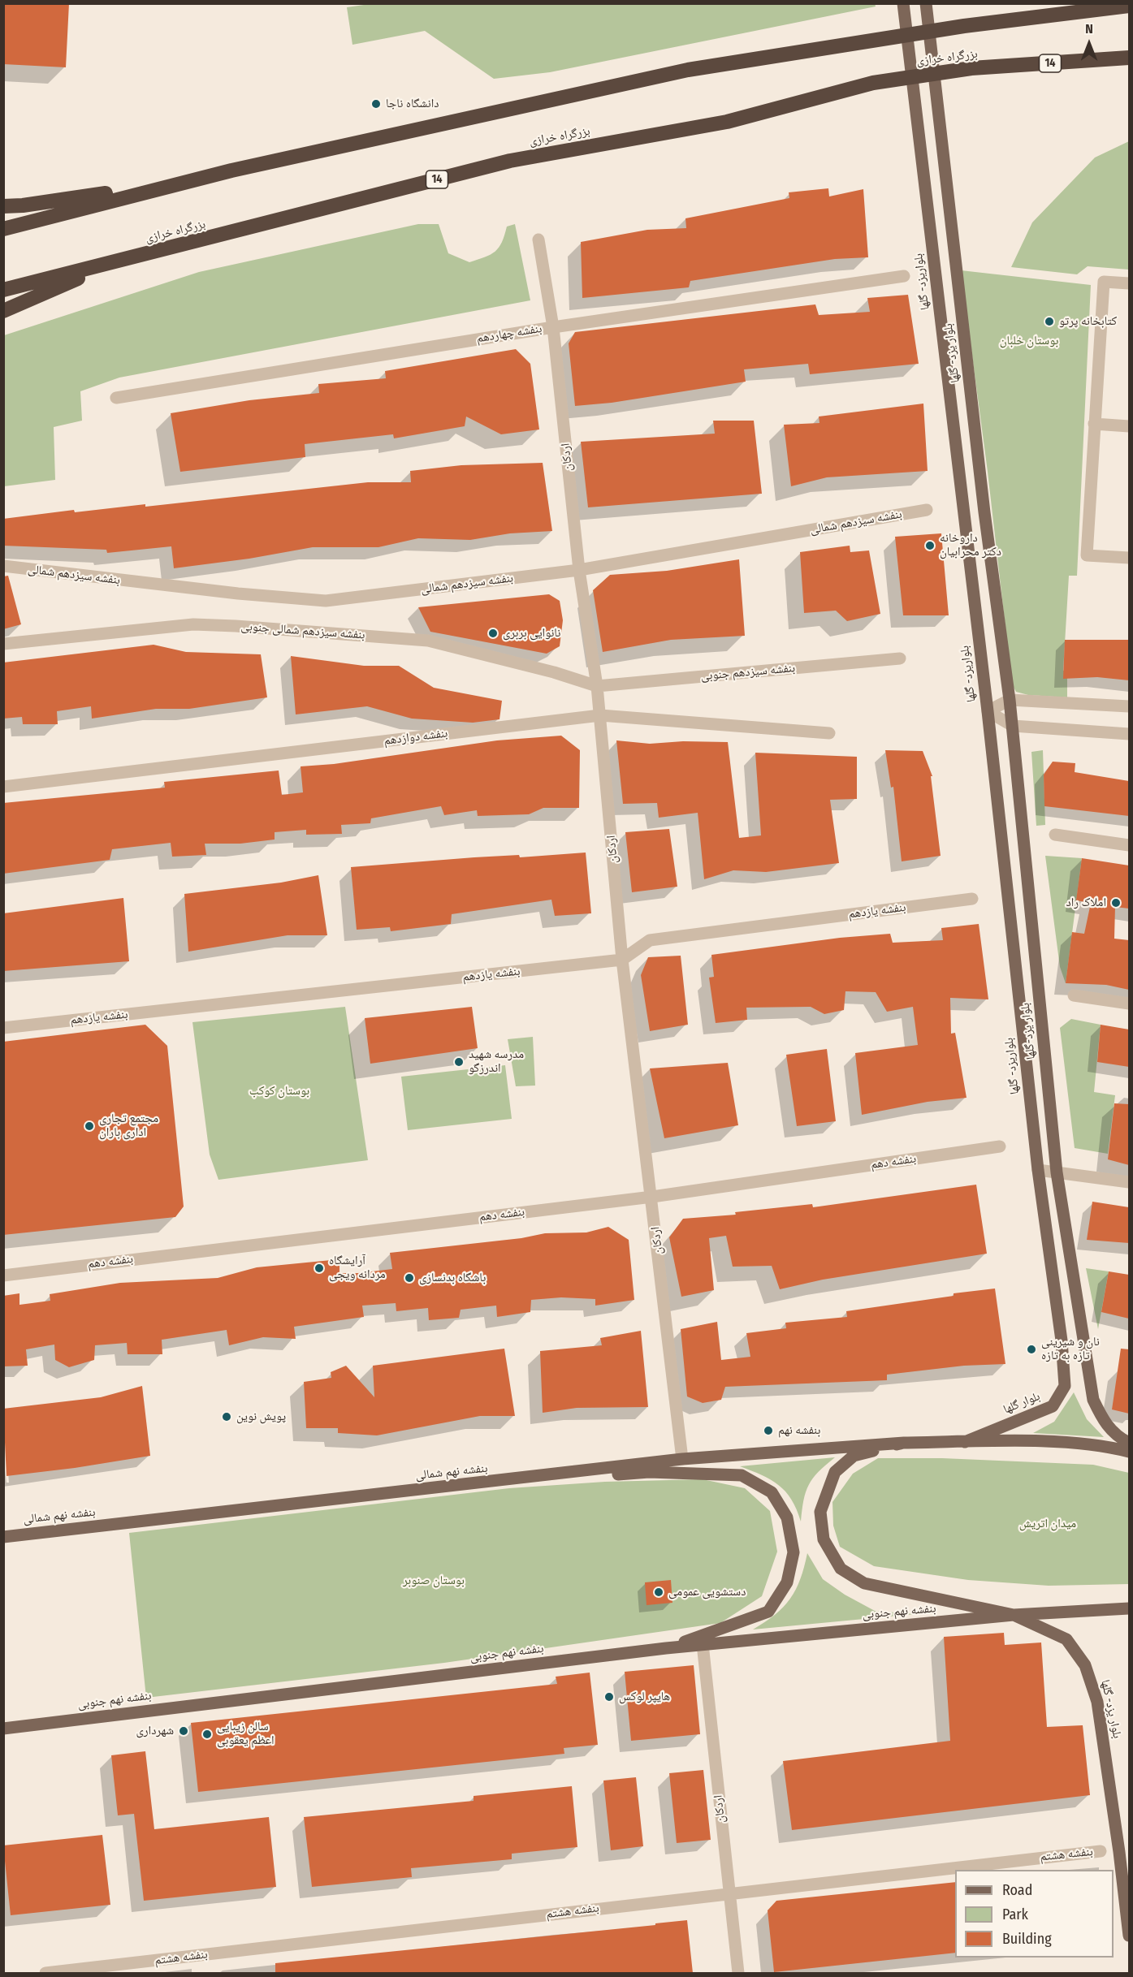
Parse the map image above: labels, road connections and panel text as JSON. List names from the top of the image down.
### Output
{
  "streets": {
    "highway": ["بزرگراه خرازی", "14"],
    "main road": [
      "بلواریزد- گلها",
      "بلوار یزد- گلها",
      "بلوار یزد-گلها",
      "بلوار گلها",
      "بنفشه نهم شمالی",
      "بنفشه نهم جنوبی"
    ],
    "street": [
      "بنفشه چهاردهم",
      "اردکان",
      "بنفشه سیزدهم شمالی",
      "بنفشه سیزدهم شمالی جنوبی",
      "بنفشه سیزدهم جنوبی",
      "بنفشه دوازدهم",
      "بنفشه یازدهم",
      "بنفشه دهم",
      "بنفشه هشتم"
    ]
  },
  "crossings": [
    ["بلواریزد- گلها", "بلوار گلها"],
    ["بنفشه چهاردهم", "اردکان"],
    ["بلوار یزد- گلها", "بنفشه نهم جنوبی"],
    ["اردکان", "بنفشه سیزدهم شمالی"],
    ["اردکان", "بنفشه سیزدهم شمالی جنوبی"],
    ["اردکان", "بنفشه سیزدهم جنوبی"],
    ["اردکان", "بنفشه دوازدهم"],
    ["اردکان", "بنفشه یازدهم"],
    ["اردکان", "بنفشه دهم"],
    ["اردکان", "بنفشه نهم شمالی"],
    ["اردکان", "بنفشه نهم جنوبی"],
    ["اردکان", "بنفشه هشتم"],
    ["بنفشه سیزدهم شمالی جنوبی", "بنفشه سیزدهم جنوبی"]
  ],
  "parks": [
    "بوستان خلبان",
    "بوستان کوکب",
    "میدان اتریش",
    "بوستان صنوبر"
  ],
  "places": [
    "دانشگاه ناجا",
    "كتابخانه پرتو",
    "داروخانه دکتر محرابیان",
    "نانوایی بربری",
    "املاک راد",
    "مدرسه شهید اندرزگو",
    "مجتمع تجاری اداری باران",
    "آرایشگاه مردانه ویجی",
    "باشگاه بدنسازی",
    "نان و شیرینی تازه به تازه",
    "پویش نوین",
    "بنفشه نهم",
    "دستشویی عمومی",
    "هایپر لوکس",
    "شهرداری",
    "سالن زیبایی اعظم یعقوبی"
  ],
  "legend": ["Road", "Park", "Building"],
  "north": "top"
}
